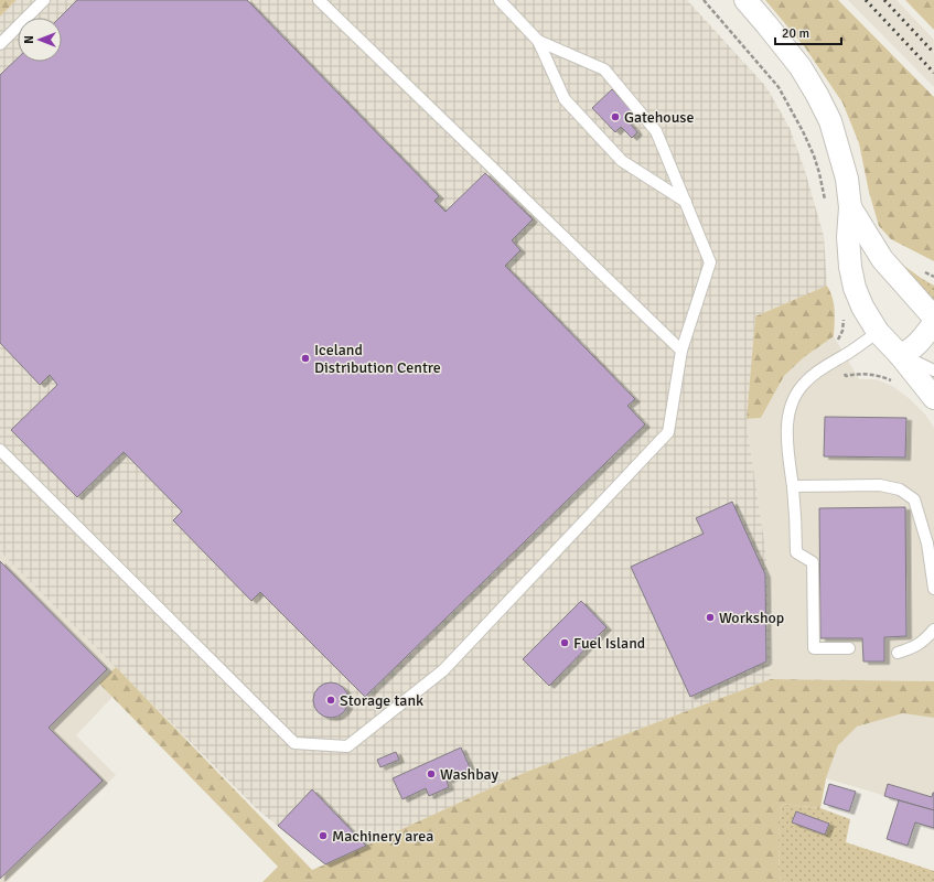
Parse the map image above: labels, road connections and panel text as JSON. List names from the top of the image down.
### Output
{
  "places": [
    "Gatehouse",
    "Iceland Distribution Centre",
    "Workshop",
    "Fuel Island",
    "Storage tank",
    "Washbay",
    "Machinery area"
  ],
  "scale_bar": "20 m",
  "north": "left"
}
